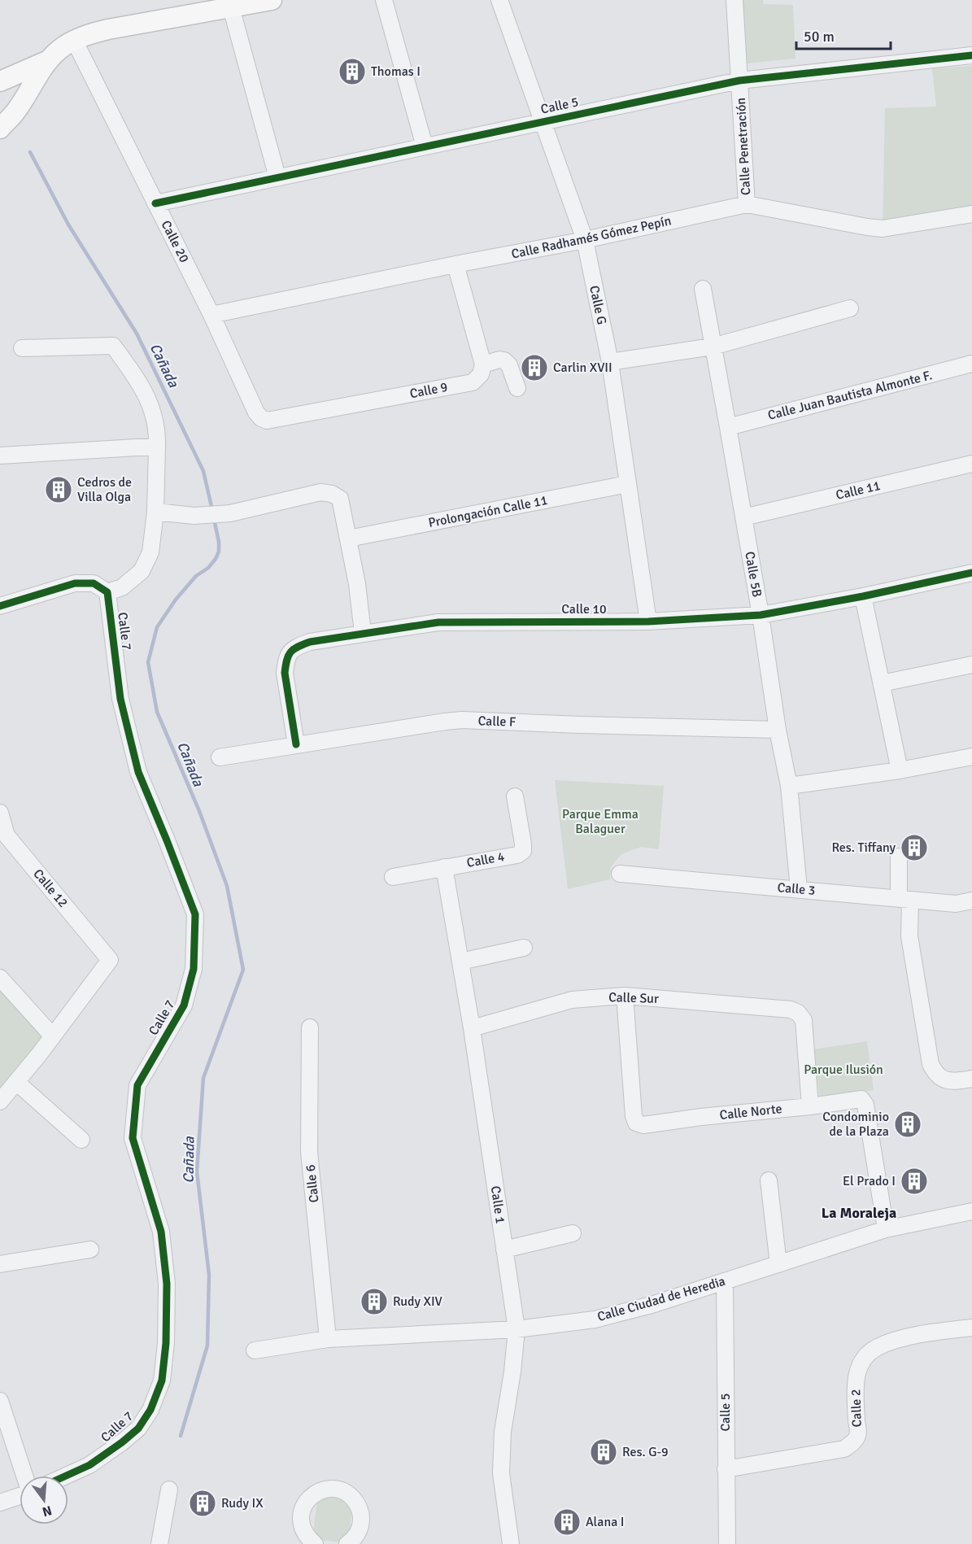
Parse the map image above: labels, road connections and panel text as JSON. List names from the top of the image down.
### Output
{
  "streets": {
    "street": [
      "Calle 5",
      "Calle Penetración",
      "Calle Radhamés Gómez Pepín",
      "Calle 20",
      "Calle G",
      "Calle 9",
      "Calle Juan Bautista Almonte F.",
      "Calle 11",
      "Prolongación Calle 11",
      "Calle 5B",
      "Calle 10",
      "Calle 7",
      "Calle F",
      "Calle 4",
      "Calle 12",
      "Calle 3",
      "Calle Sur",
      "Calle Norte",
      "Calle 6",
      "Calle 1",
      "Calle Ciudad de Heredia",
      "Calle 2"
    ]
  },
  "crossings": [
    ["Calle 5", "Calle Penetración"],
    ["Calle 5", "Calle 20"],
    ["Calle 5", "Calle G"],
    ["Calle 5", "Calle Ciudad de Heredia"],
    ["Calle 5", "Calle 2"],
    ["Calle Penetración", "Calle Radhamés Gómez Pepín"],
    ["Calle Radhamés Gómez Pepín", "Calle 20"],
    ["Calle Radhamés Gómez Pepín", "Calle G"],
    ["Calle 20", "Calle 9"],
    ["Calle G", "Prolongación Calle 11"],
    ["Calle G", "Calle 10"],
    ["Calle Juan Bautista Almonte F.", "Calle 5B"],
    ["Calle 11", "Calle 5B"],
    ["Calle 5B", "Calle 10"],
    ["Calle 5B", "Calle F"],
    ["Calle 5B", "Calle 3"],
    ["Calle 10", "Calle F"],
    ["Calle 4", "Calle 1"],
    ["Calle Sur", "Calle Norte"],
    ["Calle Sur", "Calle 1"],
    ["Calle Norte", "Calle Ciudad de Heredia"],
    ["Calle 6", "Calle Ciudad de Heredia"],
    ["Calle 1", "Calle Ciudad de Heredia"]
  ],
  "districts": ["La Moraleja"],
  "water": ["Cañada"],
  "parks": ["Parque Emma Balaguer", "Parque Ilusión"],
  "places": {
    "building": [
      "Thomas I",
      "Carlin XVII",
      "Cedros de Villa Olga",
      "Res. Tiffany",
      "Condominio de la Plaza",
      "El Prado I",
      "Rudy XIV",
      "Res. G-9",
      "Rudy IX",
      "Alana I"
    ]
  },
  "scale_bar": "50 m",
  "north": "bottom"
}
